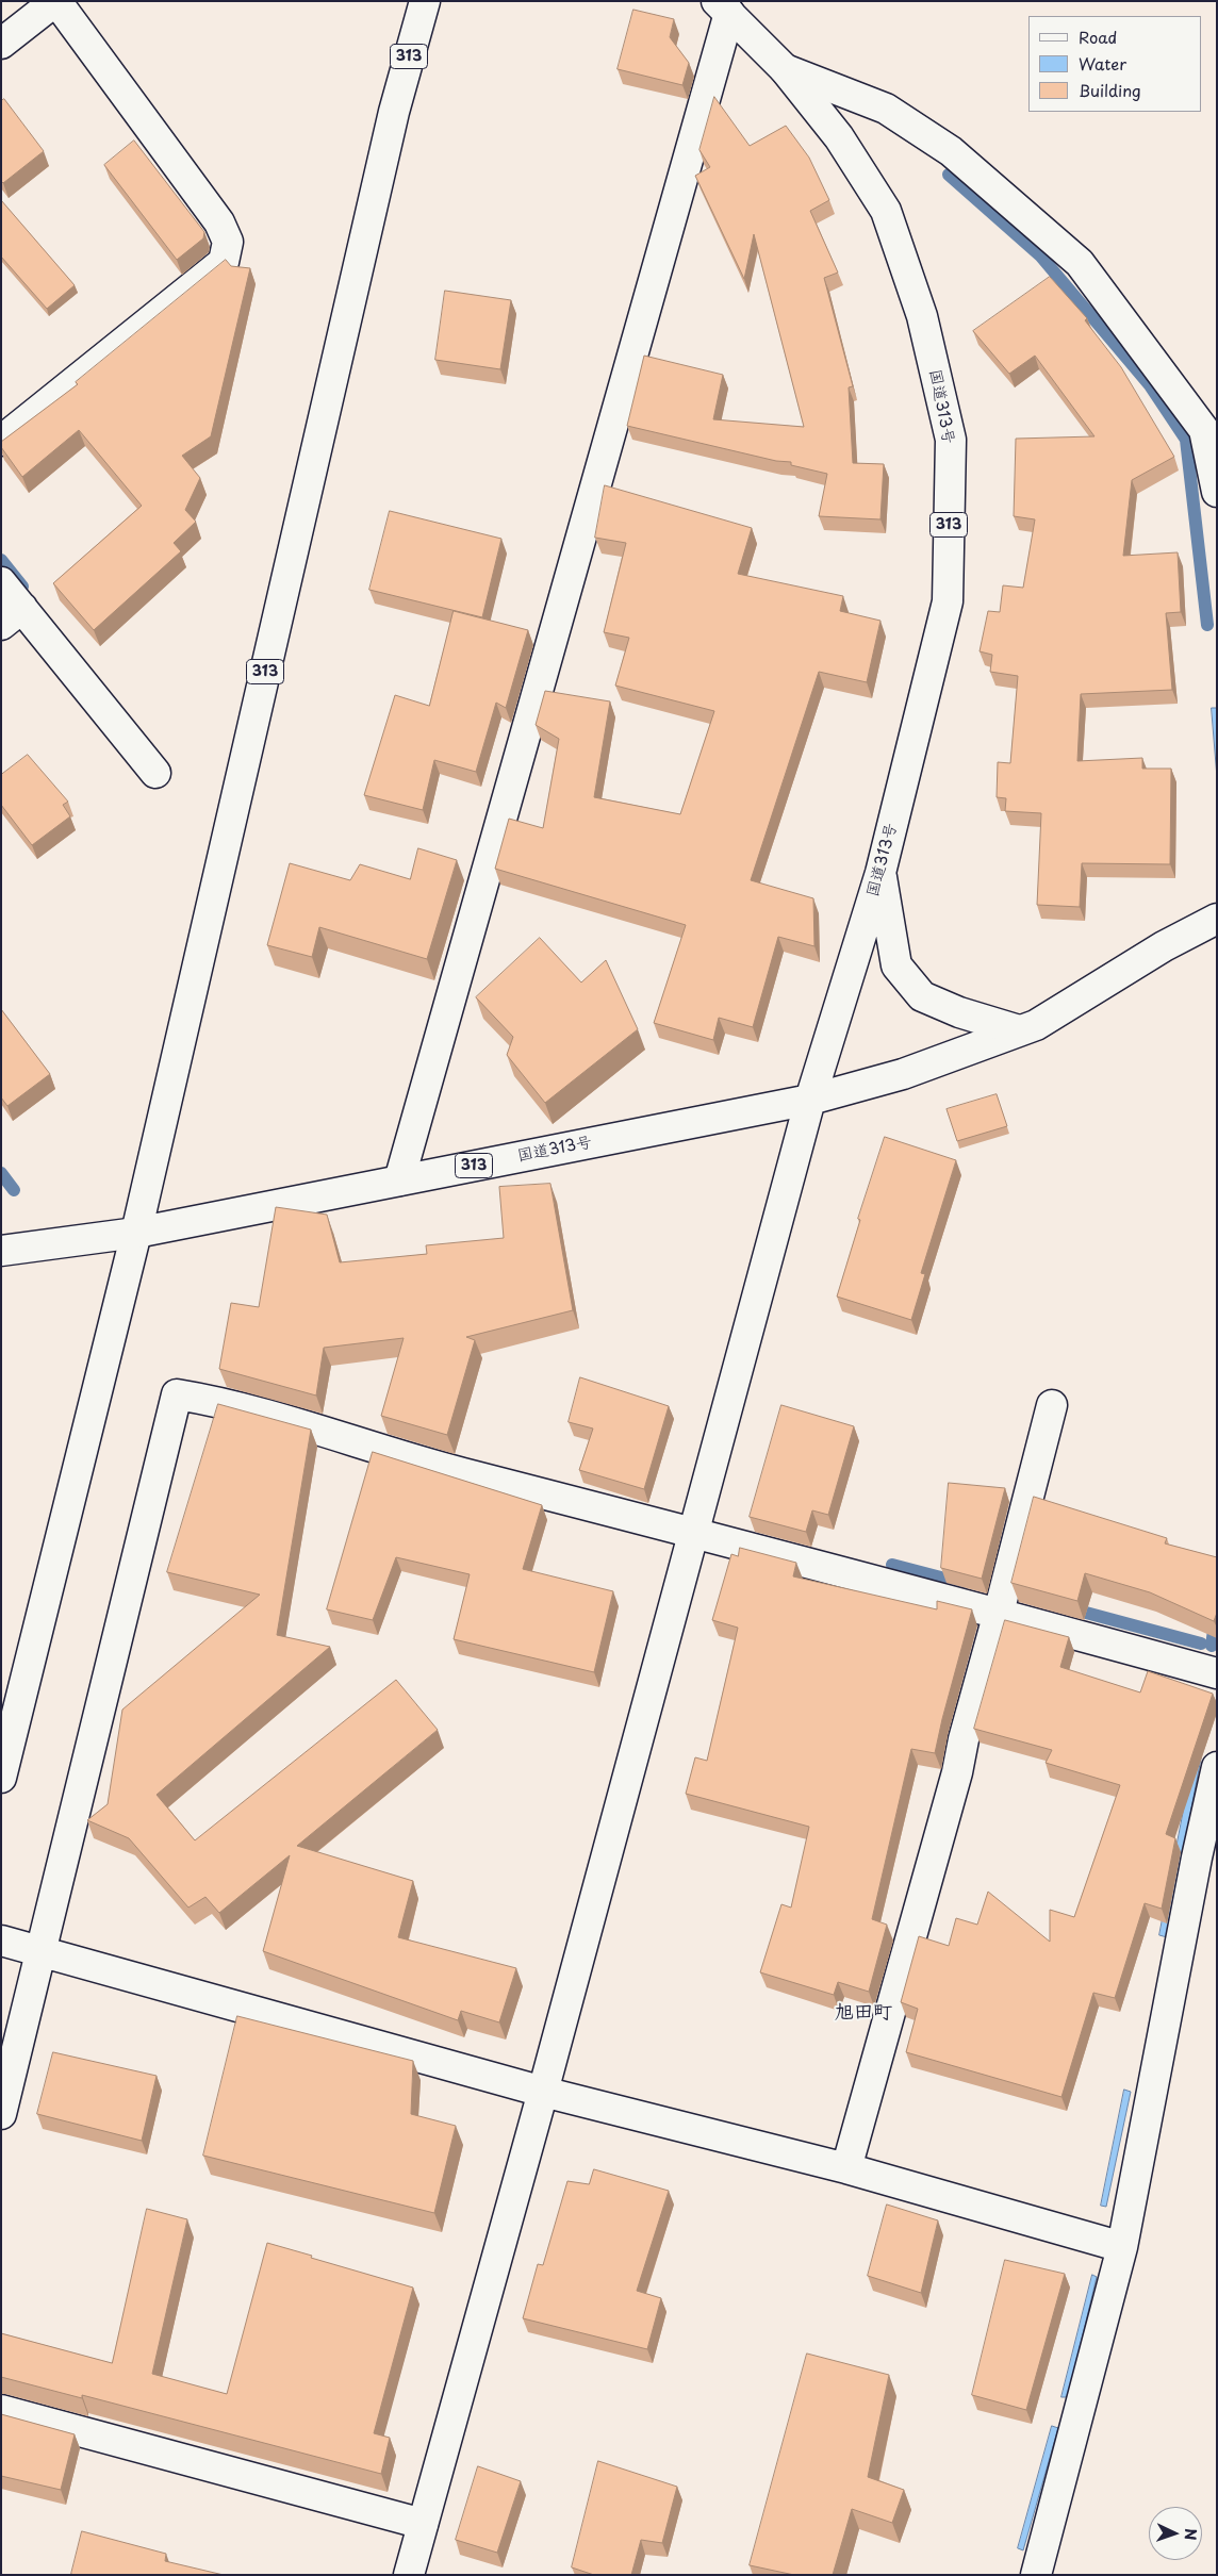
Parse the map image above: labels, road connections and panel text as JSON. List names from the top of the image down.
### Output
{
  "streets": {
    "main road": ["313", "国道313号"]
  },
  "crossings": [
    ["313", "国道313号"]
  ],
  "districts": ["旭田町"],
  "legend": ["Road", "Water", "Building"],
  "north": "right"
}
